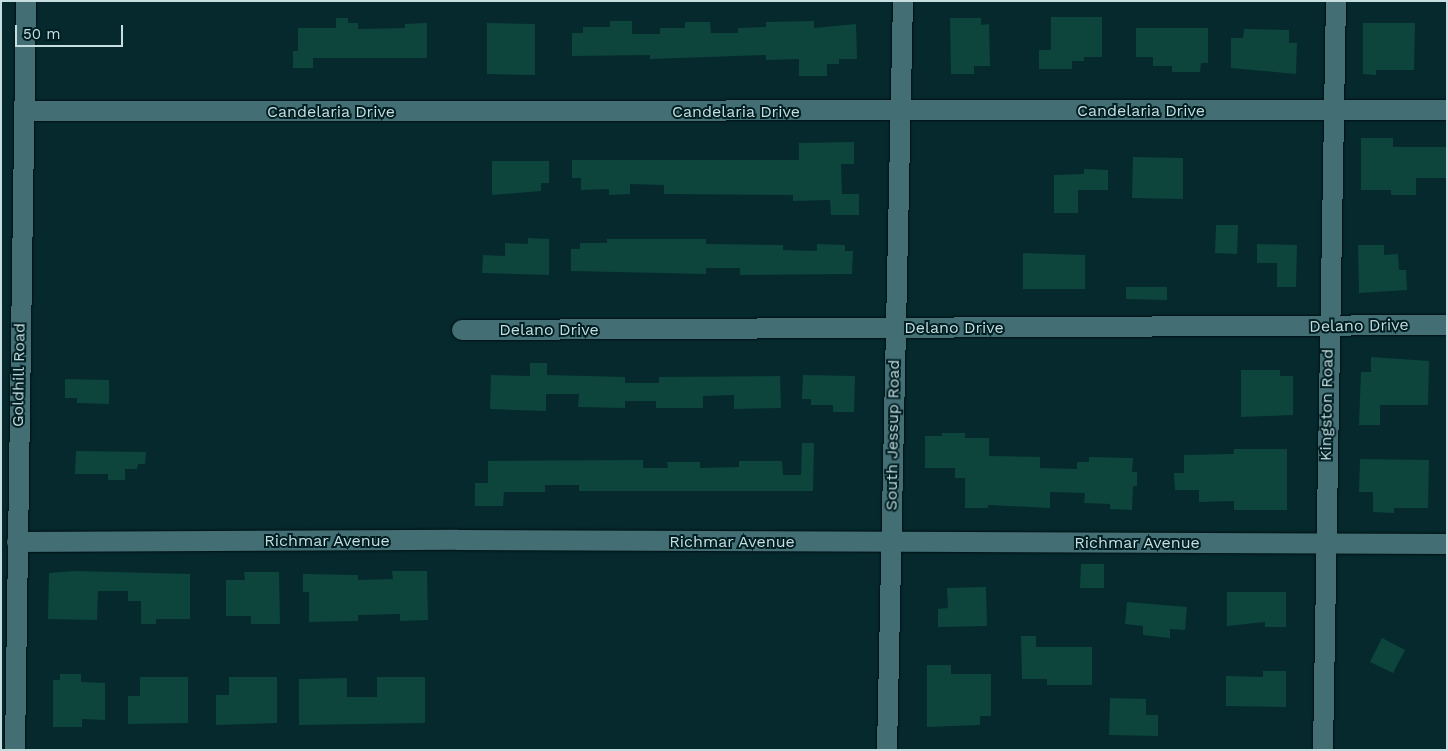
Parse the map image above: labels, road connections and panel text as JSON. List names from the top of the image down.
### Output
{
  "streets": {
    "street": [
      "Candelaria Drive",
      "Delano Drive",
      "Goldhill Road",
      "Kingston Road",
      "South Jessup Road",
      "Richmar Avenue"
    ]
  },
  "crossings": [
    ["Candelaria Drive", "Goldhill Road"],
    ["Candelaria Drive", "Kingston Road"],
    ["Candelaria Drive", "South Jessup Road"],
    ["Delano Drive", "Kingston Road"],
    ["Delano Drive", "South Jessup Road"],
    ["Goldhill Road", "Richmar Avenue"],
    ["Kingston Road", "Richmar Avenue"],
    ["South Jessup Road", "Richmar Avenue"]
  ],
  "scale_bar": "50 m"
}
